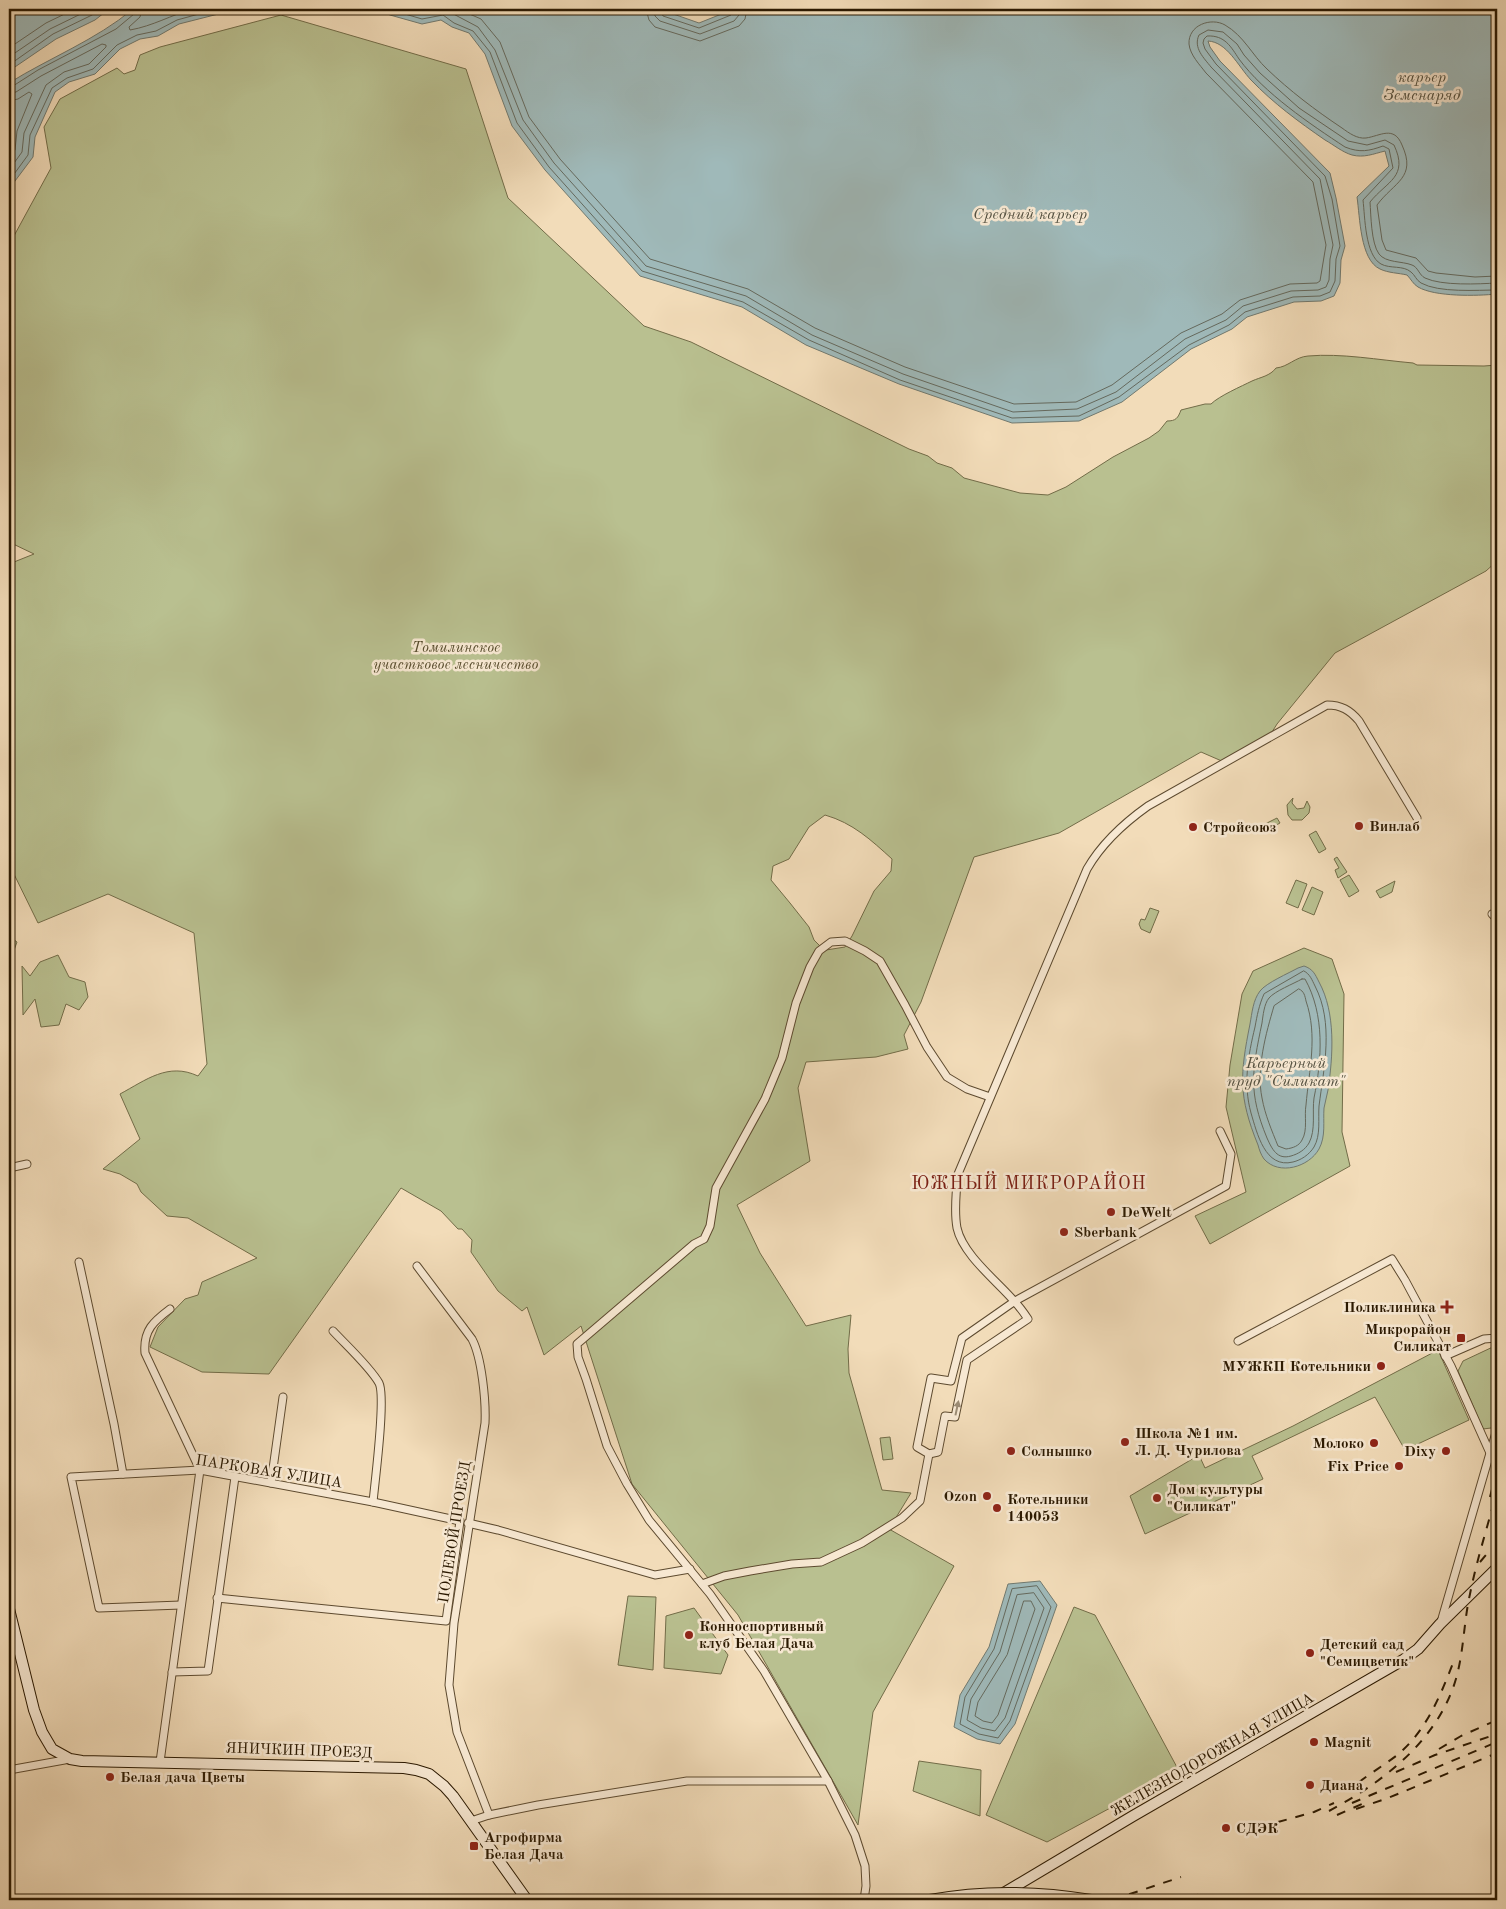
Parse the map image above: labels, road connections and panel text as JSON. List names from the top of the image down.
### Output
{
  "streets": {
    "street": [
      "ПАРКОВАЯ УЛИЦА",
      "ПОЛЕВОЙ ПРОЕЗД",
      "ЯНИЧКИН ПРОЕЗД",
      "ЖЕЛЕЗНОДОРОЖНАЯ УЛИЦА"
    ]
  },
  "districts": ["ЮЖНЫЙ МИКРОРАЙОН"],
  "water": ["карьер Земснаряд", "Средний карьер", "Карьерный пруд \"Силикат\""],
  "parks": ["Томилинское участковое лесничество"],
  "places": {
    "other": [
      "Винлаб",
      "Стройсоюз",
      "DeWelt",
      "Sberbank",
      "МУЖКП Котельники",
      "Школа №1 им. Л. Д. Чурилова",
      "Молоко",
      "Солнышко",
      "Dixy",
      "Fix Price",
      "Ozon",
      "Дом культуры \"Силикат\"",
      "Котельники 140053",
      "Конноспортивный клуб Белая Дача",
      "Детский сад \"Семицветик\"",
      "Magnit",
      "Белая дача Цветы",
      "Диана",
      "СДЭК"
    ],
    "health": ["Поликлиника"],
    "transit": ["Микрорайон Силикат", "Агрофирма Белая Дача"]
  }
}
